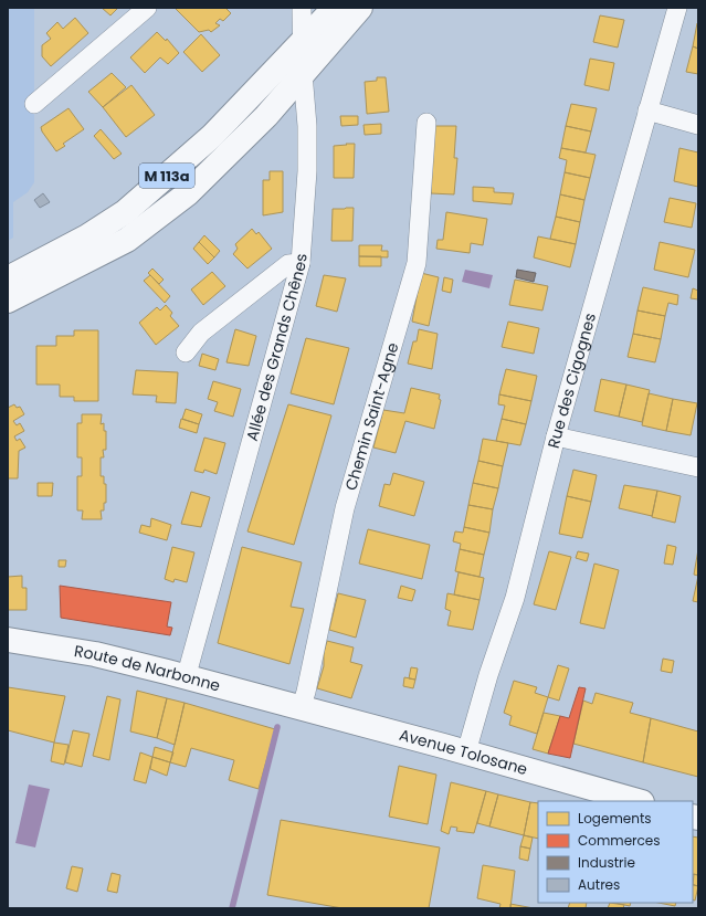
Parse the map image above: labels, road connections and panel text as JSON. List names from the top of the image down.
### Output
{
  "streets": {
    "main road": ["M 113a", "Route de Narbonne", "Avenue Tolosane"],
    "street": ["Allée des Grands Chênes", "Rue des Cigognes", "Chemin Saint-Agne"]
  },
  "crossings": [
    ["M 113a", "Allée des Grands Chênes"],
    ["Allée des Grands Chênes", "Route de Narbonne"],
    ["Rue des Cigognes", "Avenue Tolosane"],
    ["Chemin Saint-Agne", "Route de Narbonne"],
    ["Chemin Saint-Agne", "Avenue Tolosane"],
    ["Route de Narbonne", "Avenue Tolosane"]
  ],
  "legend": [
    "Logements",
    "Commerces",
    "Industrie",
    "Autres"
  ]
}
